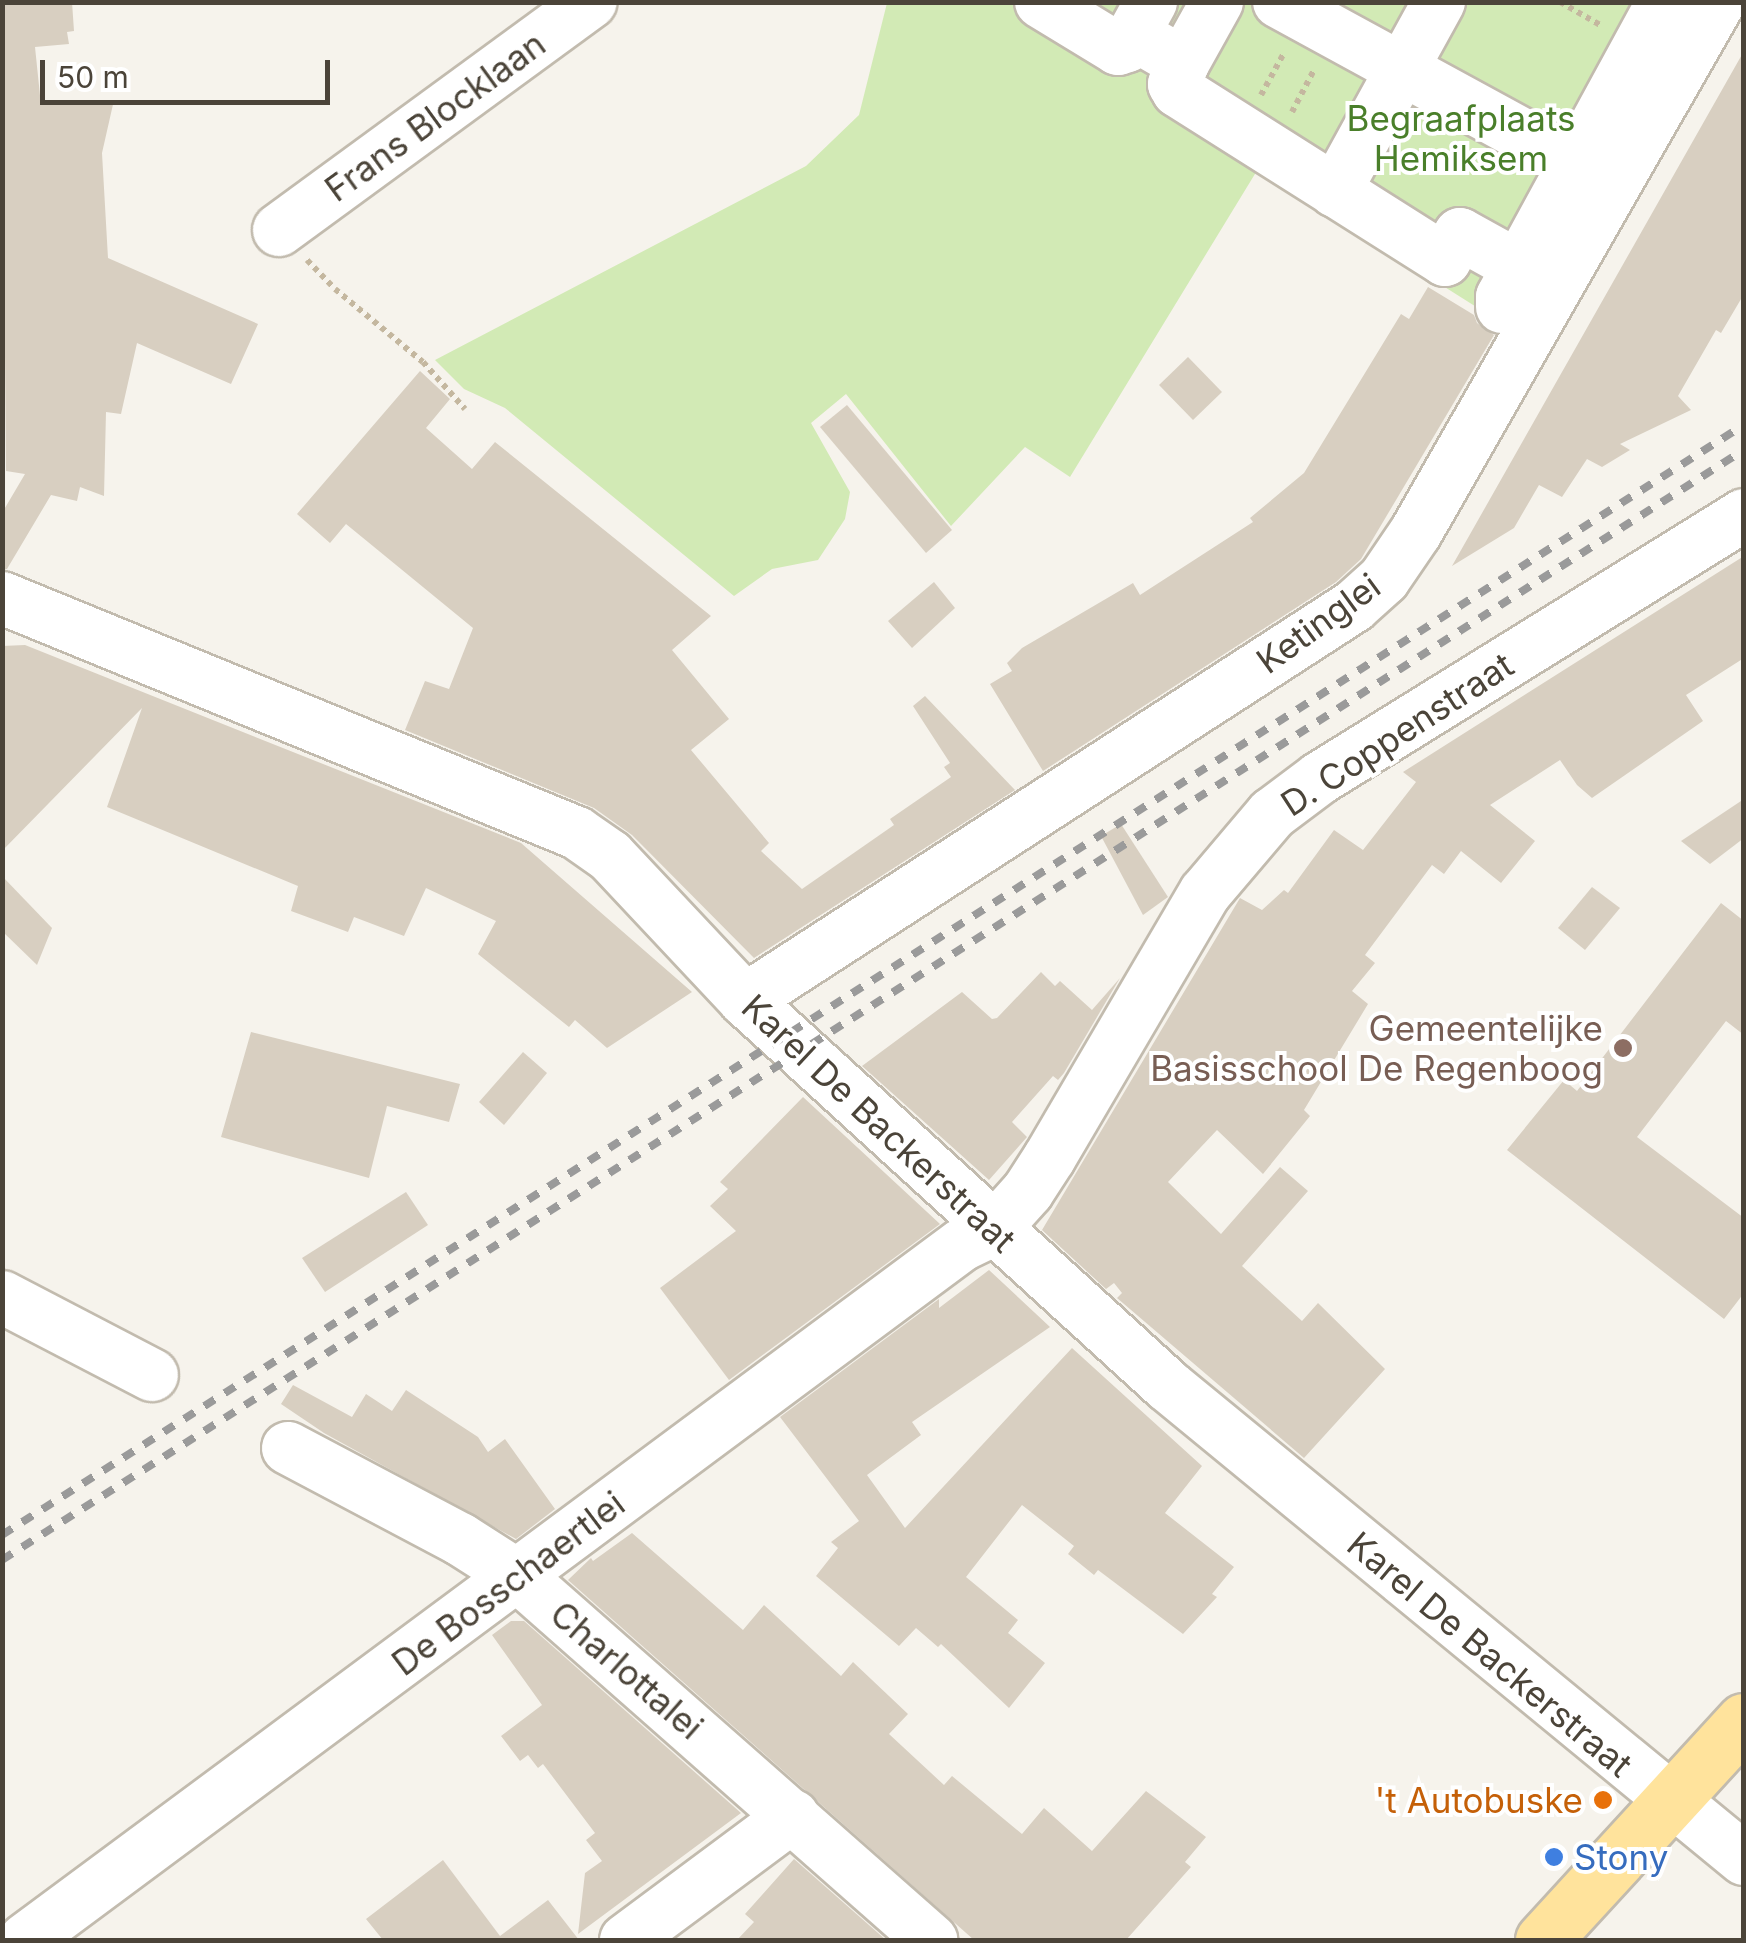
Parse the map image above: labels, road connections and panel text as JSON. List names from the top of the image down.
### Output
{
  "streets": {
    "street": [
      "Frans Blocklaan",
      "Ketinglei",
      "D. Coppenstraat",
      "Karel De Backerstraat",
      "De Bosschaertlei",
      "Charlottalei"
    ]
  },
  "crossings": [
    ["Ketinglei", "Karel De Backerstraat"],
    ["D. Coppenstraat", "Karel De Backerstraat"],
    ["D. Coppenstraat", "De Bosschaertlei"],
    ["Karel De Backerstraat", "De Bosschaertlei"],
    ["De Bosschaertlei", "Charlottalei"]
  ],
  "parks": ["Begraafplaats Hemiksem"],
  "places": ["Gemeentelijke Basisschool De Regenboog", "'t Autobuske", "Stony"],
  "scale_bar": "50 m"
}
